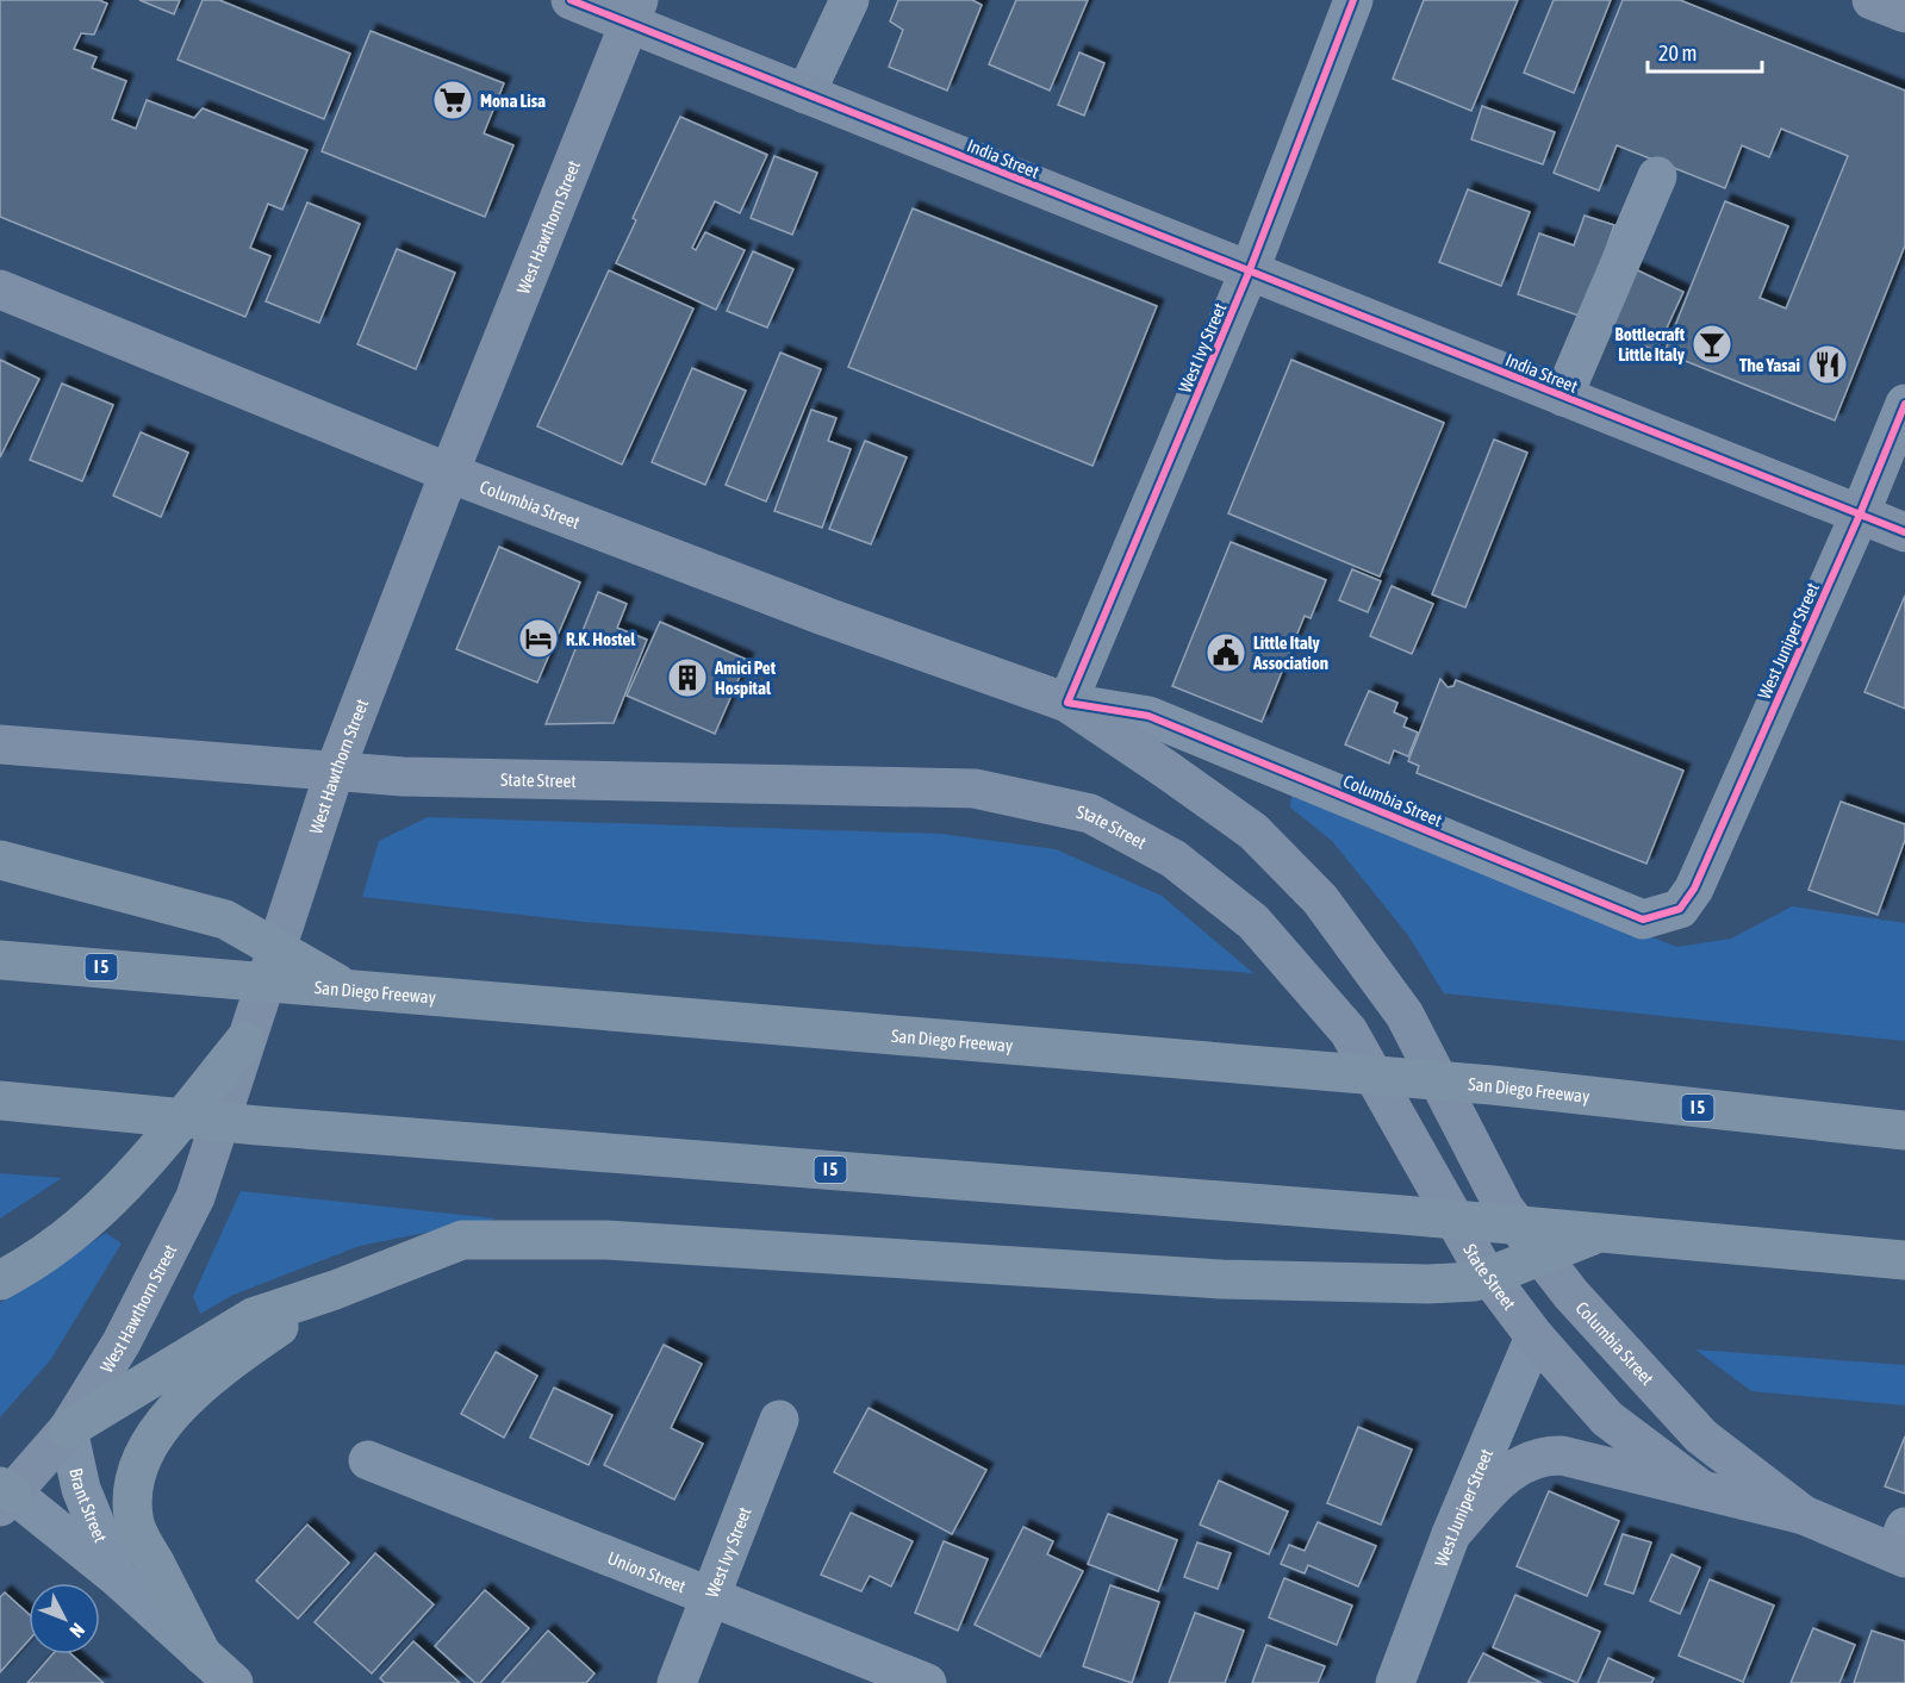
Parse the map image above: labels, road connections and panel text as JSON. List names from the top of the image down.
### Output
{
  "streets": {
    "highway": ["I 5", "San Diego Freeway"],
    "main road": [
      "India Street",
      "West Hawthorn Street",
      "Columbia Street",
      "State Street"
    ],
    "street": [
      "West Ivy Street",
      "West Juniper Street",
      "Brant Street",
      "Union Street"
    ]
  },
  "crossings": [
    ["India Street", "West Hawthorn Street"],
    ["India Street", "West Ivy Street"],
    ["India Street", "West Juniper Street"],
    ["West Hawthorn Street", "Columbia Street"],
    ["West Hawthorn Street", "State Street"],
    ["West Hawthorn Street", "Brant Street"],
    ["West Ivy Street", "Columbia Street"],
    ["West Ivy Street", "Union Street"],
    ["Columbia Street", "West Juniper Street"],
    ["Columbia Street", "State Street"],
    ["West Juniper Street", "State Street"]
  ],
  "places": {
    "supermarket": ["Mona Lisa"],
    "bar": ["Bottlecraft Little Italy"],
    "restaurant": ["The Yasai"],
    "hotel": ["R.K. Hostel"],
    "public building": ["Little Italy Association"],
    "building": ["Amici Pet Hospital"]
  },
  "scale_bar": "20 m",
  "north": "bottom right"
}
